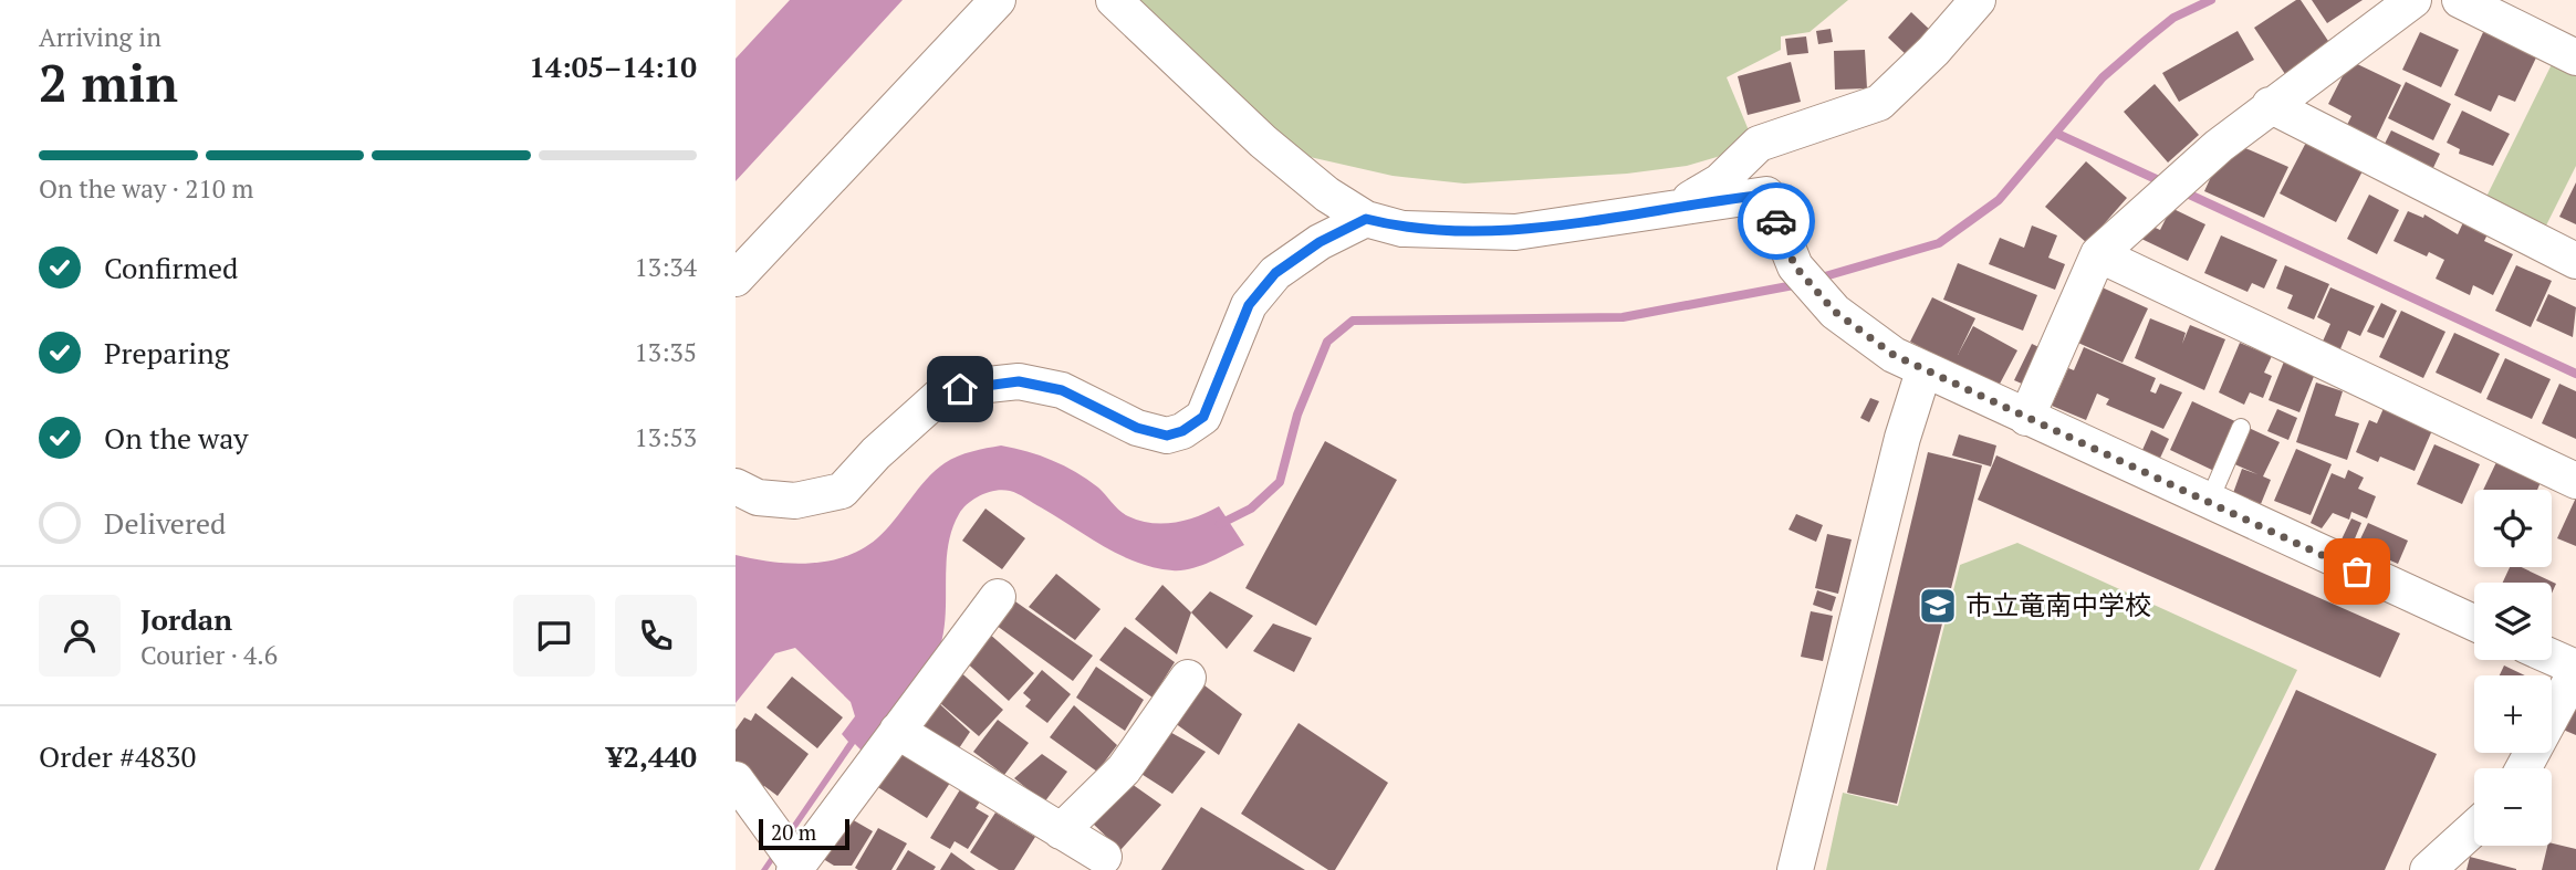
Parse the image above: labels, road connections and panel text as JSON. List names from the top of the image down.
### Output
{
  "places": {
    "school or university": ["市立竜南中学校"]
  },
  "scale_bar": "20 m",
  "page": {
    "heading": ["2 min", "Arriving in", "14:05–14:10"],
    "panel": [
      "Jordan",
      "Courier · 4.6",
      "Order #4830",
      "¥2,440"
    ],
    "bar": "On the way · 210 m",
    "list": [
      ["Confirmed", "13:34"],
      ["Preparing", "13:35"],
      ["On the way", "13:53"],
      "Delivered"
    ],
    "map_buttons": ["+", "−"],
    "scale": "20 m"
  }
}
